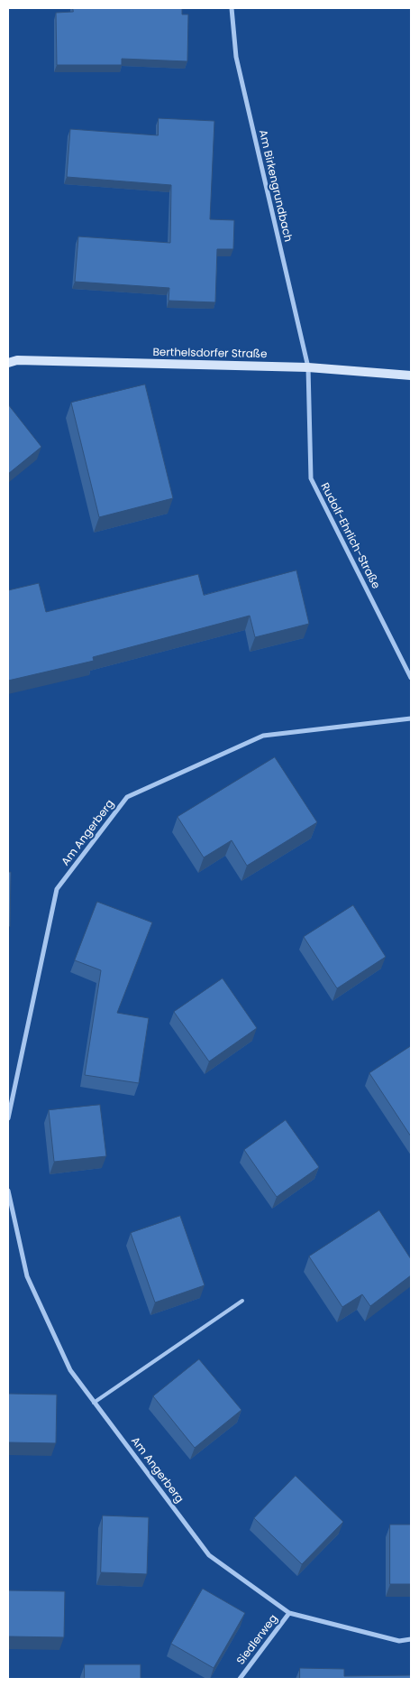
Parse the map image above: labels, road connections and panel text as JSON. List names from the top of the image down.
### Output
{
  "streets": {
    "street": [
      "Am Birkengrundbach",
      "Berthelsdorfer Straße",
      "Rudolf-Ehrlich-Straße",
      "Am Angerberg",
      "Siedlerweg"
    ]
  },
  "crossings": [
    ["Am Birkengrundbach", "Berthelsdorfer Straße"],
    ["Am Birkengrundbach", "Rudolf-Ehrlich-Straße"],
    ["Berthelsdorfer Straße", "Rudolf-Ehrlich-Straße"],
    ["Am Angerberg", "Siedlerweg"]
  ]
}
